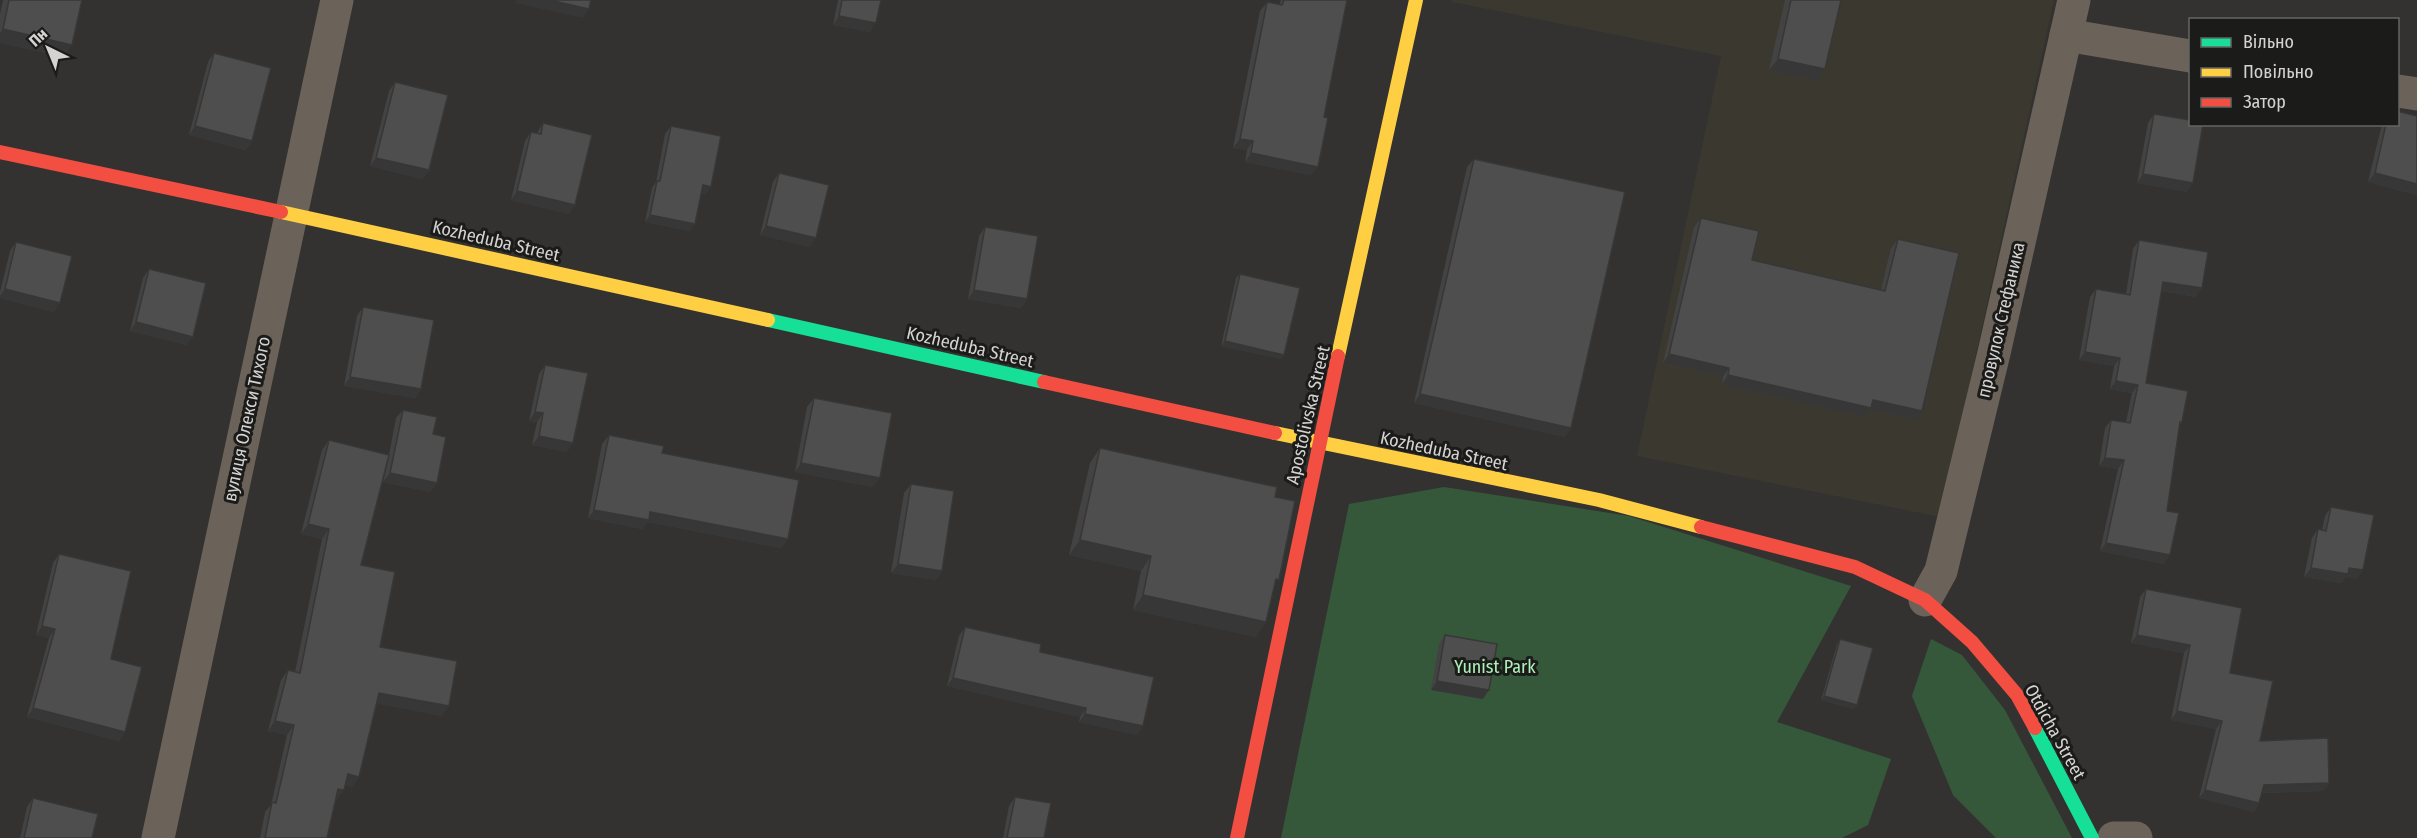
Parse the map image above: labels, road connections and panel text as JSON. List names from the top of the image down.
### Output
{
  "streets": {
    "street": [
      "Kozheduba Street",
      "провулок Стефаника",
      "Apostolivska Street",
      "вулиця Олекси Тихого",
      "Otdicha Street"
    ]
  },
  "crossings": [
    ["Kozheduba Street", "провулок Стефаника"],
    ["Kozheduba Street", "Apostolivska Street"],
    ["Kozheduba Street", "вулиця Олекси Тихого"],
    ["Kozheduba Street", "Otdicha Street"],
    ["провулок Стефаника", "Otdicha Street"]
  ],
  "parks": ["Yunist Park"],
  "legend": ["Вільно", "Повільно", "Затор"],
  "north": "top left"
}
